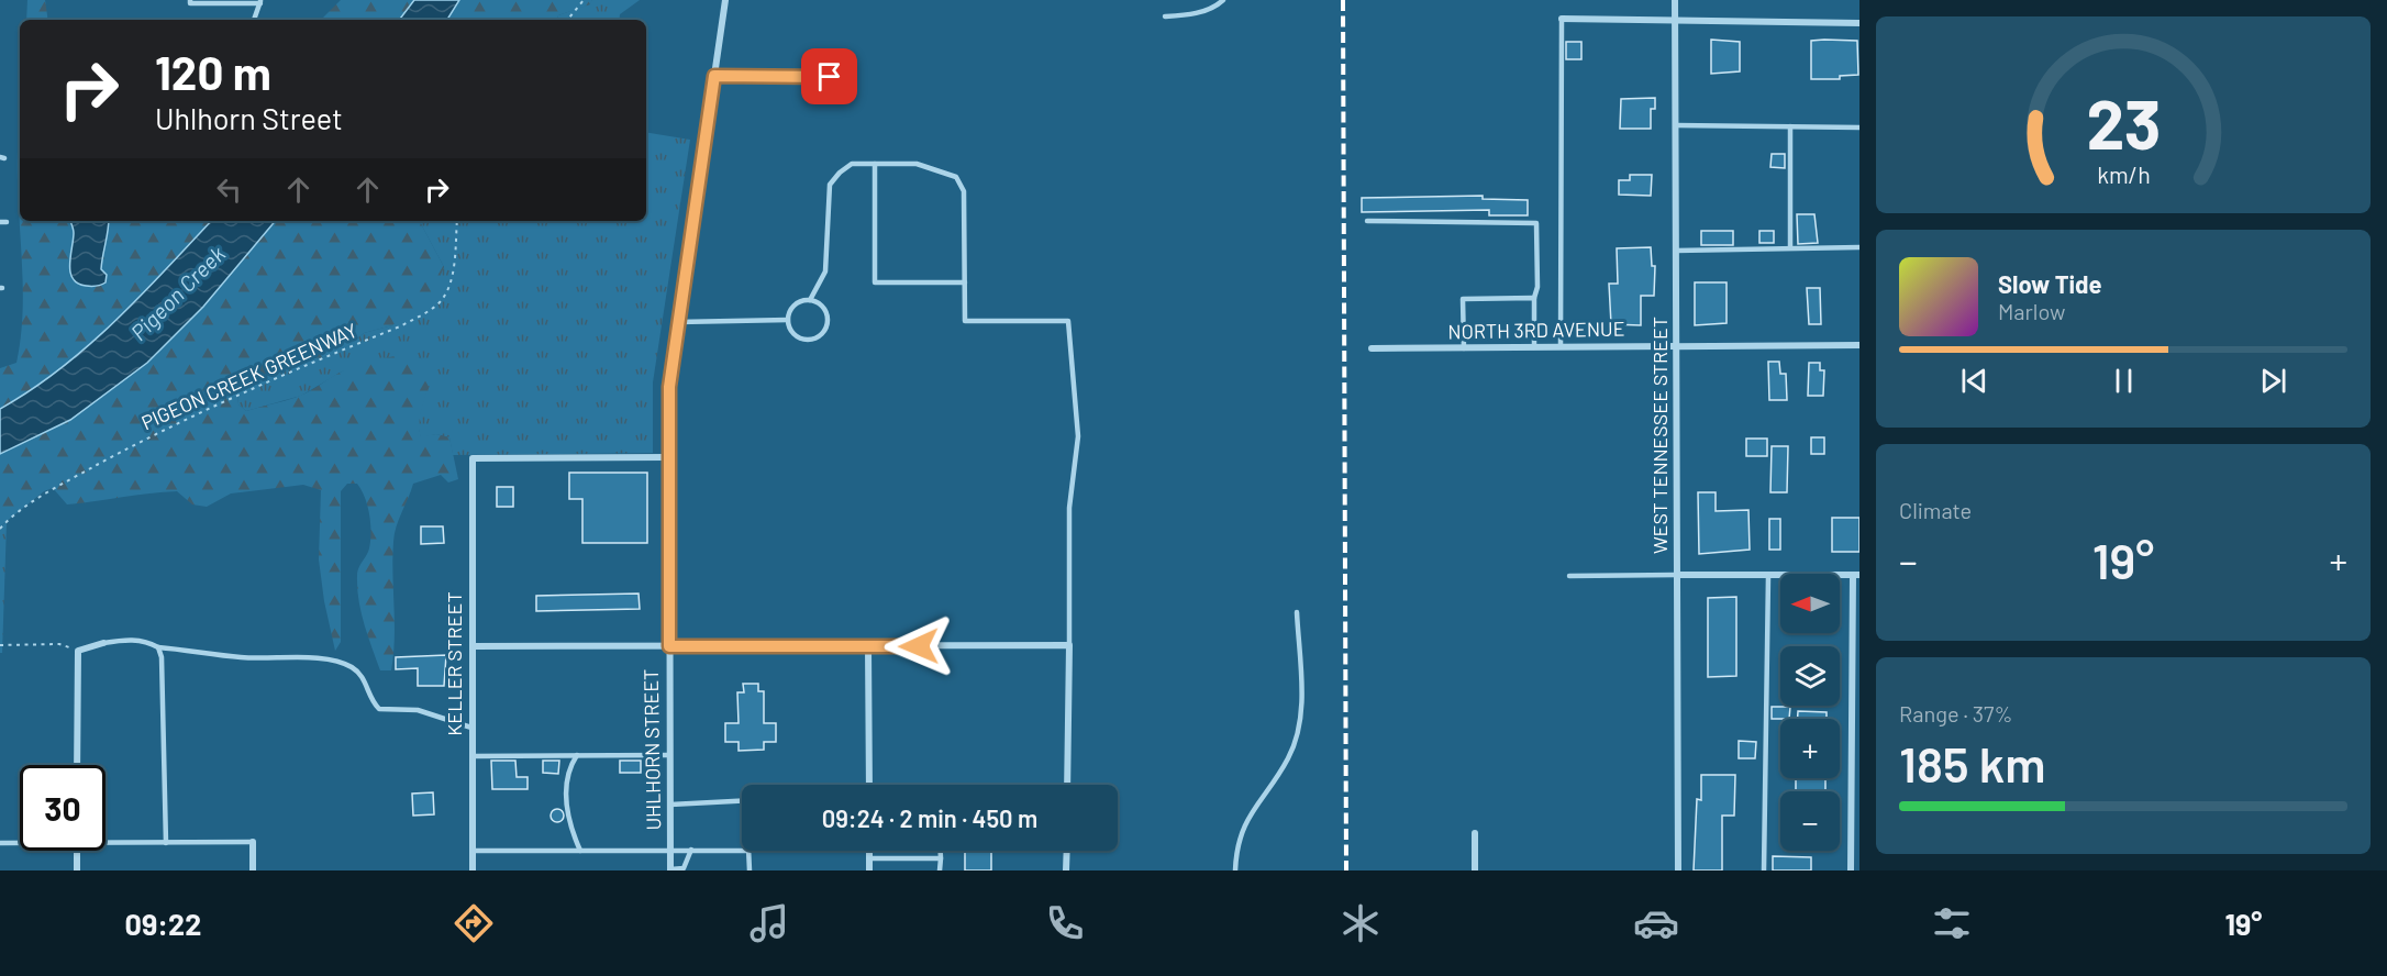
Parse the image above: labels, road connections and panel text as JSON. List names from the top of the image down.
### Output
{
  "streets": {
    "street": [
      "NORTH 3RD AVENUE",
      "WEST TENNESSEE STREET",
      "KELLER STREET",
      "UHLHORN STREET"
    ],
    "path": ["PIGEON CREEK GREENWAY"]
  },
  "crossings": [
    ["NORTH 3RD AVENUE", "WEST TENNESSEE STREET"],
    ["KELLER STREET", "UHLHORN STREET"]
  ],
  "water": ["Pigeon Creek"],
  "north": "left",
  "page": {
    "turn": ["120 m", "Uhlhorn Street"],
    "song": ["Slow Tide", "Marlow"],
    "tile": [
      "Climate",
      ["Range · 37%", "185 km"]
    ],
    "heat": ["−", "19°", "+"],
    "map_buttons": ["+", "−"],
    "limit": "30",
    "trip": "09:24 · 2 min · 450 m",
    "tabs": ["09:22", "19°"],
    "gauge": ["23", "km/h"]
  }
}
